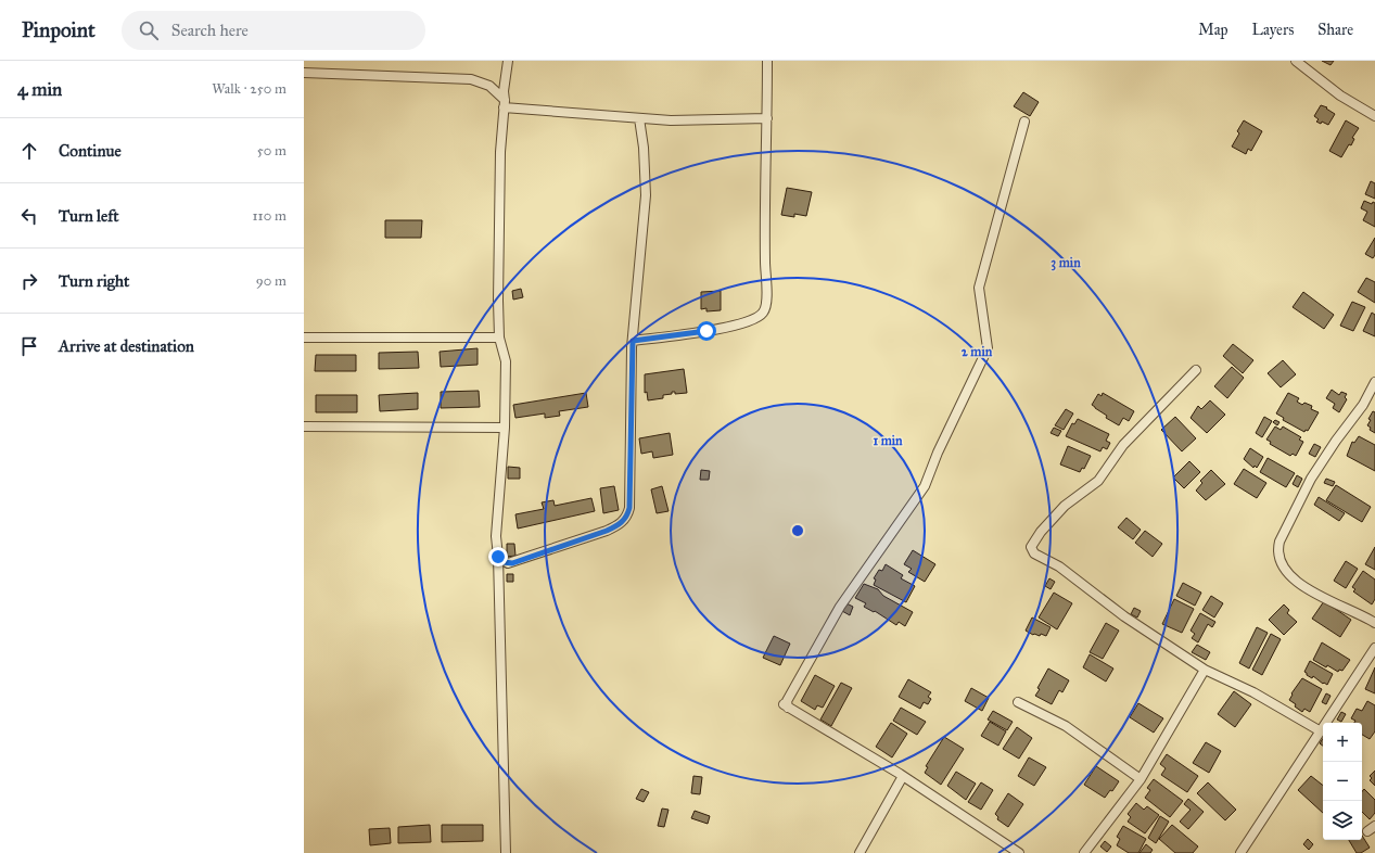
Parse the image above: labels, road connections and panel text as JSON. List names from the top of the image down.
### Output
{
  "page": {
    "header": "Pinpoint",
    "search": "Search here",
    "nav": ["Map", "Layers", "Share"],
    "heading": ["4 min", "Walk · 250 m"],
    "list": [
      ["Continue", "50 m"],
      ["Turn left", "110 m"],
      ["Turn right", "90 m"],
      "Arrive at destination"
    ],
    "map_buttons": ["+", "−"]
  },
  "rings": ["3 min", "2 min", "1 min"]
}
